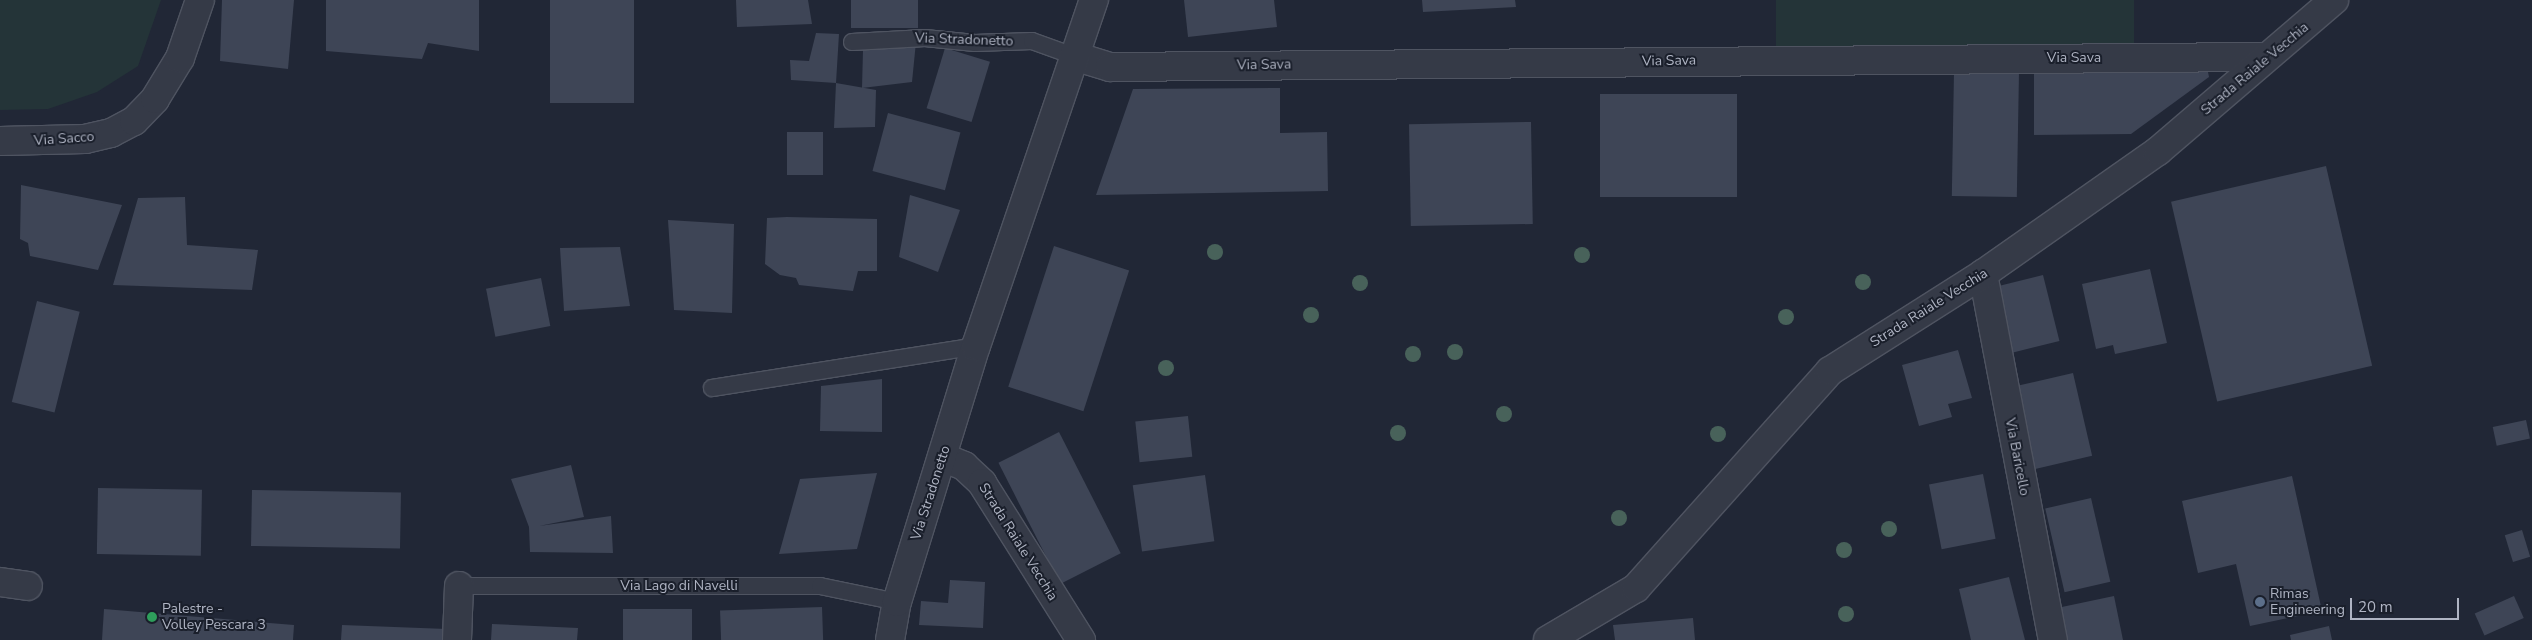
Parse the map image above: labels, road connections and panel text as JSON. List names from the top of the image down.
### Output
{
  "streets": {
    "street": [
      "Via Stradonetto",
      "Via Sava",
      "Strada Raiale Vecchia",
      "Via Sacco",
      "Via Baricello"
    ],
    "lane": ["Via Lago di Navelli"]
  },
  "crossings": [
    ["Via Stradonetto", "Via Sava"],
    ["Via Stradonetto", "Strada Raiale Vecchia"],
    ["Via Stradonetto", "Via Lago di Navelli"],
    ["Via Sava", "Strada Raiale Vecchia"],
    ["Strada Raiale Vecchia", "Via Baricello"]
  ],
  "places": ["Rimas Engineering", "Palestre - Volley Pescara 3"],
  "scale_bar": "20 m"
}
